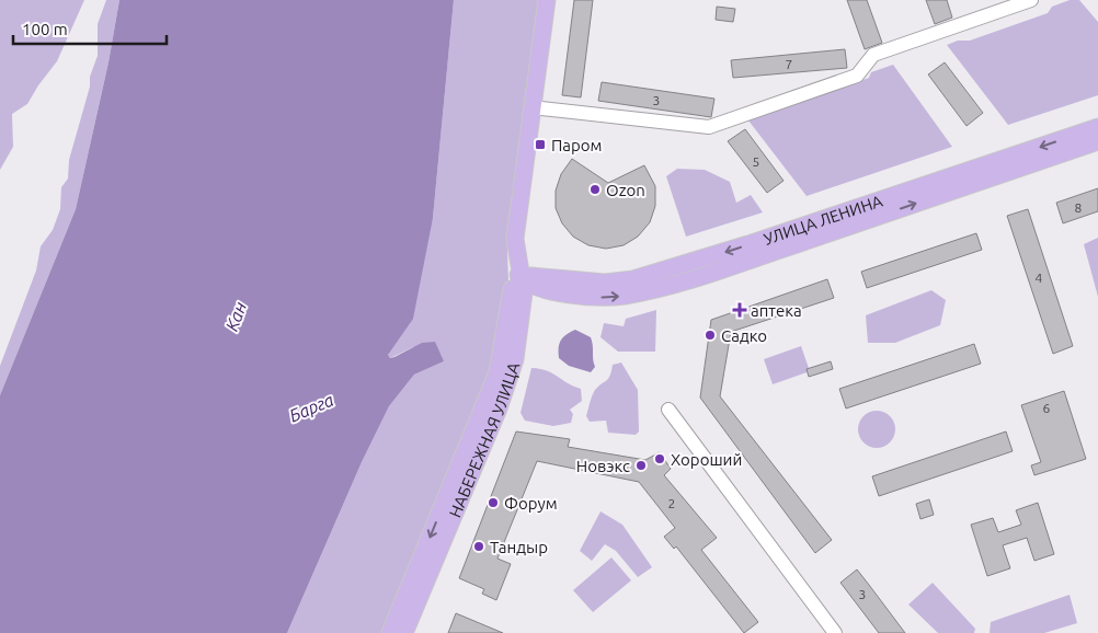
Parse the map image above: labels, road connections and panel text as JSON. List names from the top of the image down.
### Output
{
  "streets": {
    "main road": ["УЛИЦА ЛЕНИНА", "НАБЕРЕЖНАЯ УЛИЦА"]
  },
  "crossings": [
    ["УЛИЦА ЛЕНИНА", "НАБЕРЕЖНАЯ УЛИЦА"]
  ],
  "water": ["Кан", "Барга"],
  "places": {
    "transit": ["Паром"],
    "other": [
      "Ozon",
      "Садко",
      "Хороший",
      "Новэкс",
      "Форум",
      "Тандыр"
    ],
    "health": ["аптека"]
  },
  "house_numbers": [
    "7",
    "3",
    "5",
    "8",
    "4",
    "6",
    "2",
    "3"
  ],
  "scale_bar": "100 m"
}
